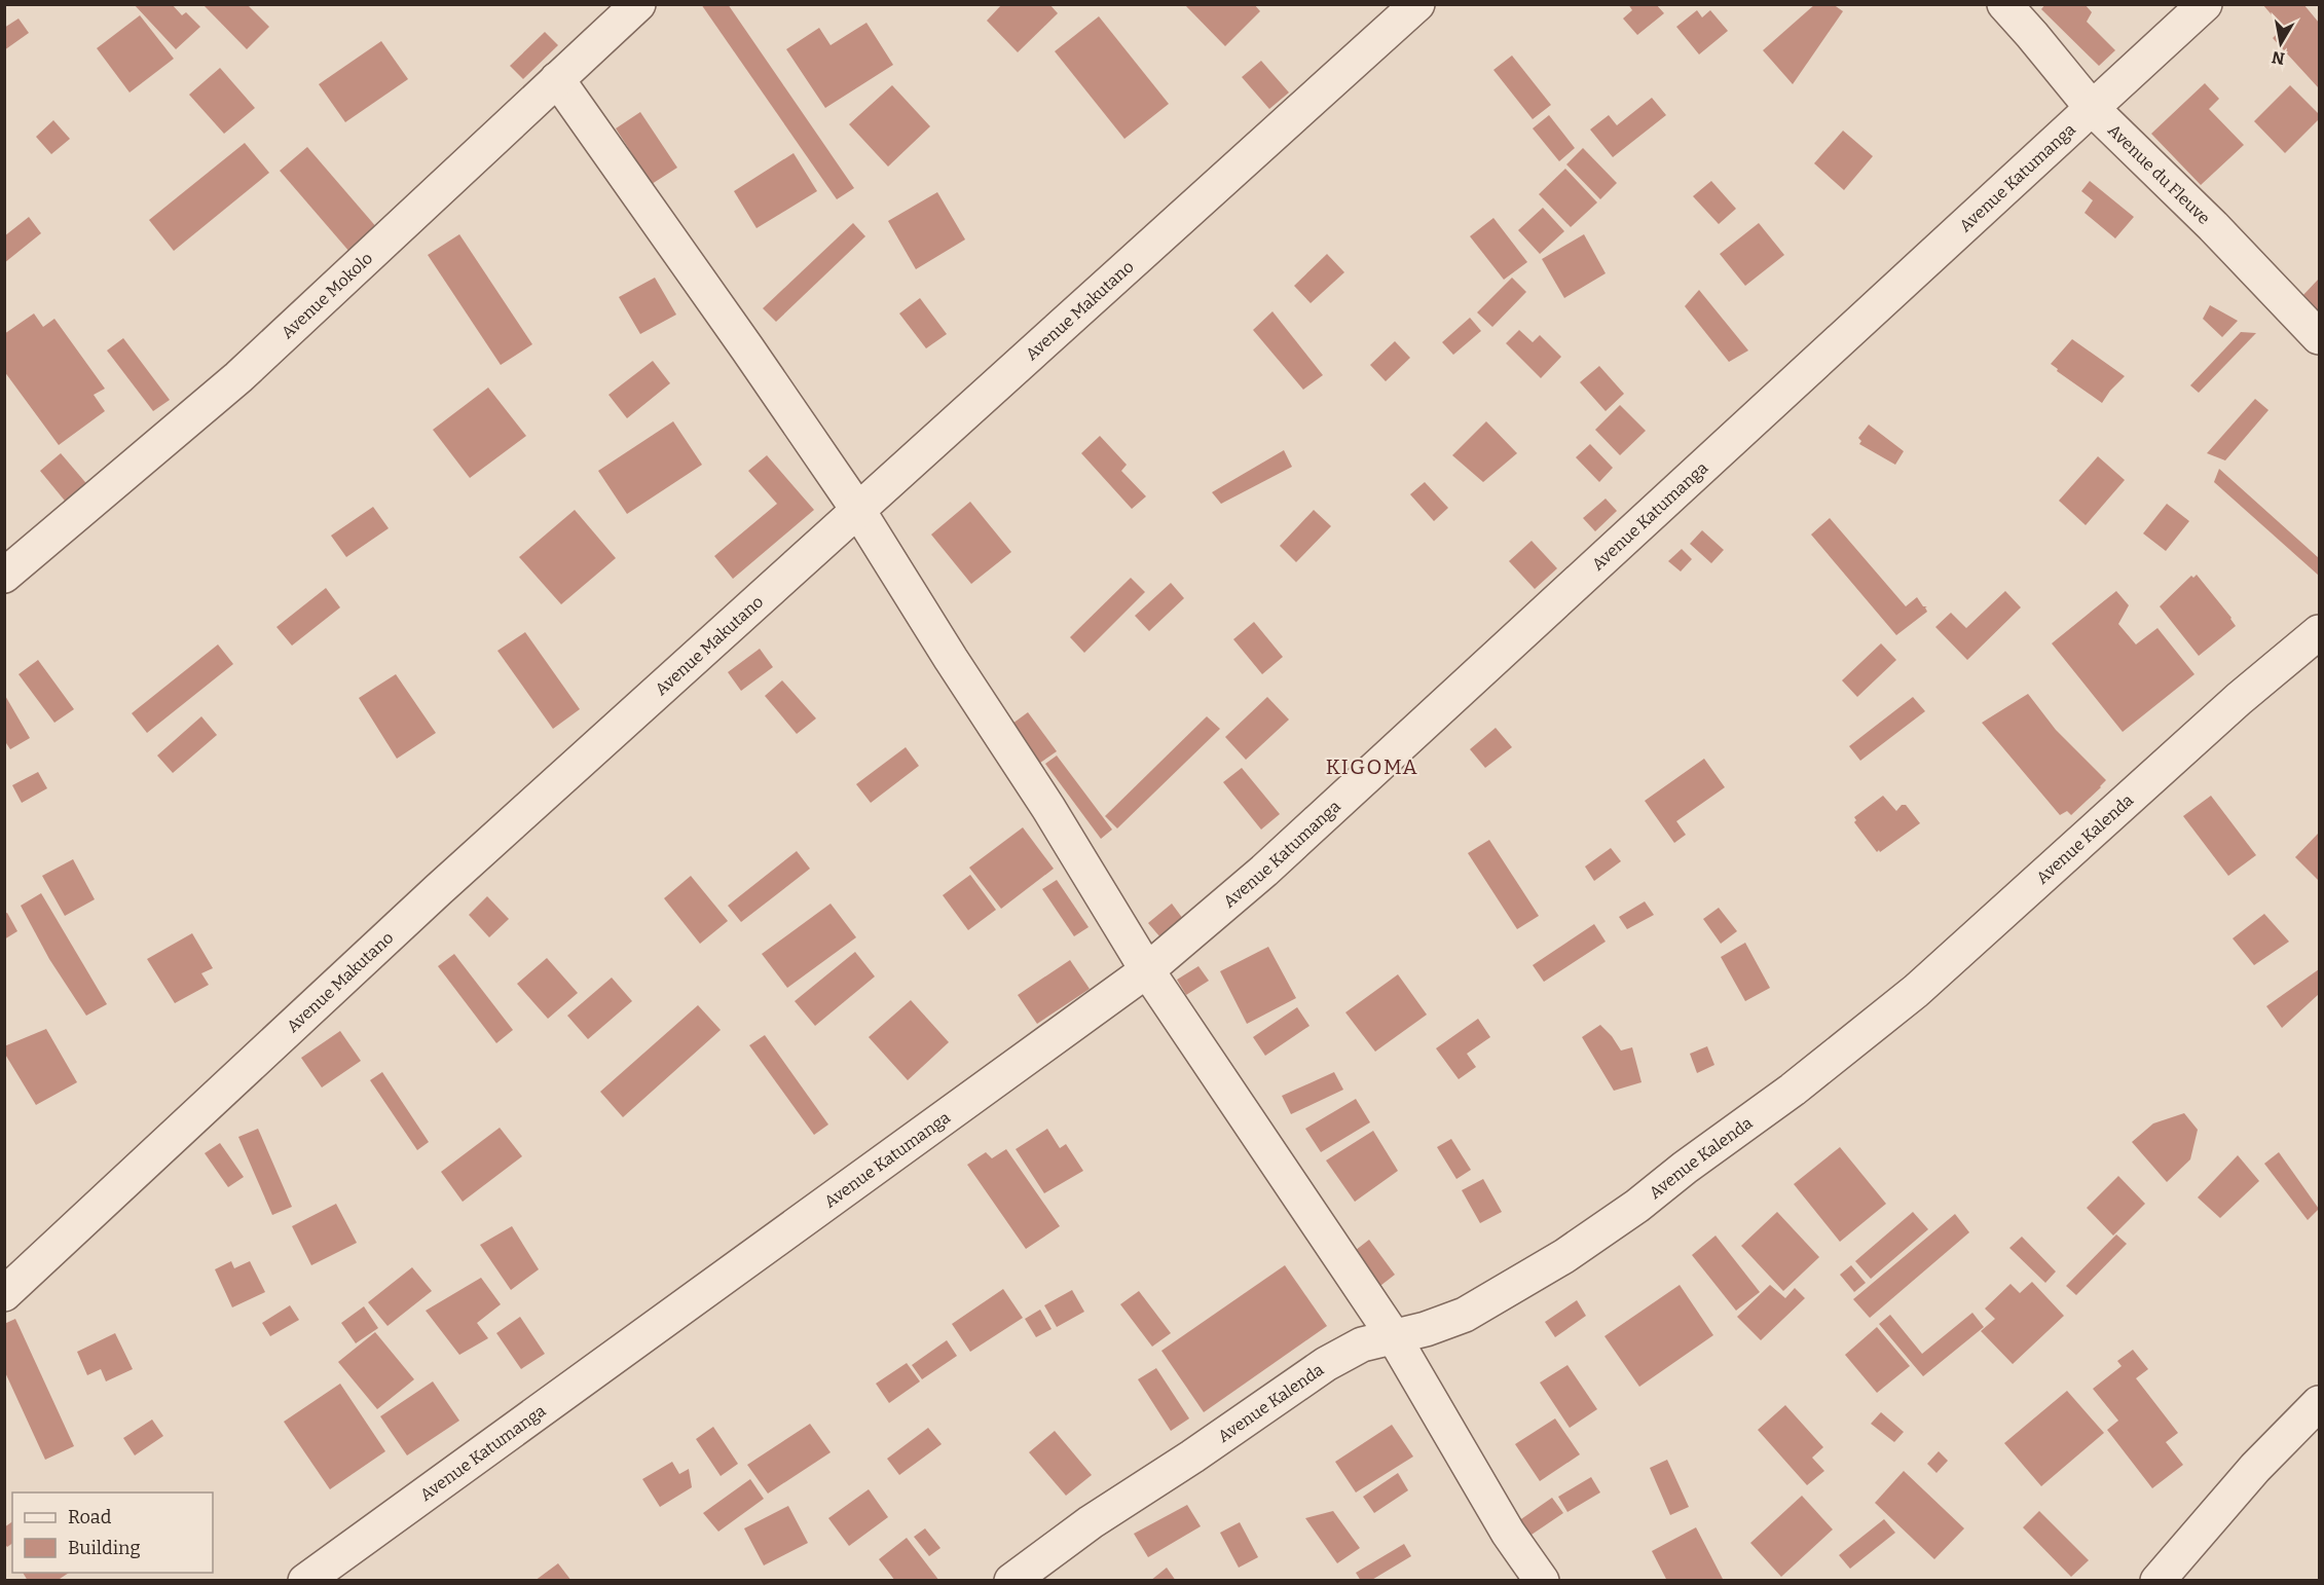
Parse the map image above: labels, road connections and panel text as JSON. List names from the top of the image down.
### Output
{
  "streets": {
    "street": [
      "Avenue du Fleuve",
      "Avenue Katumanga",
      "Avenue Mokolo",
      "Avenue Makutano",
      "Avenue Kalenda"
    ]
  },
  "crossings": [
    ["Avenue du Fleuve", "Avenue Katumanga"]
  ],
  "districts": ["KIGOMA"],
  "legend": ["Road", "Building"],
  "north": "bottom"
}
